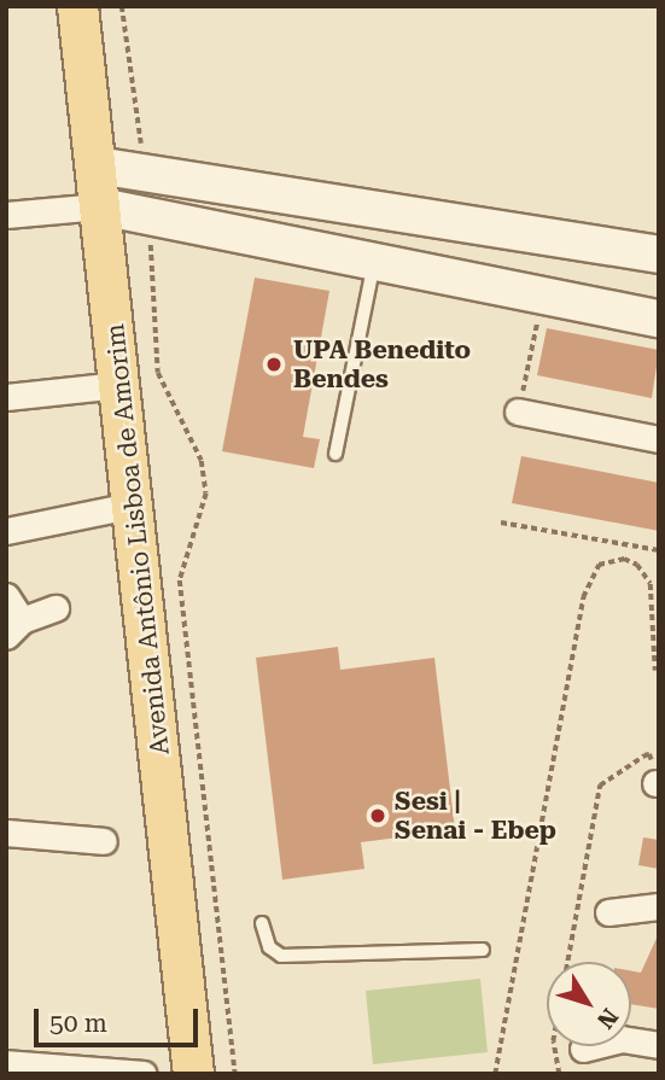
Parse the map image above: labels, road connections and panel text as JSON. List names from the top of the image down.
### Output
{
  "streets": {
    "main road": ["Avenida Antônio Lisboa de Amorim"]
  },
  "places": ["UPA Benedito Bendes", "Sesi | Senai - Ebep"],
  "scale_bar": "50 m",
  "north": "bottom right"
}
